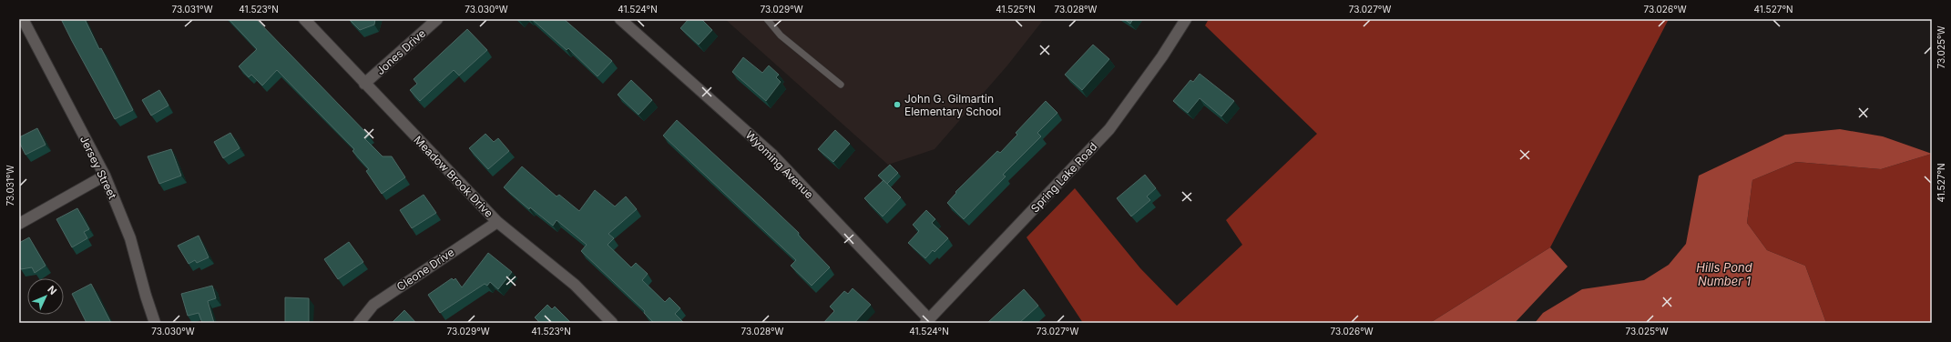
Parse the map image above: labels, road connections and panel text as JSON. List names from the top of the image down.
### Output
{
  "streets": {
    "street": [
      "Jones Drive",
      "Wyoming Avenue",
      "Jersey Street",
      "Meadow Brook Drive",
      "Spring Lake Road",
      "Cleone Drive"
    ]
  },
  "crossings": [
    ["Jones Drive", "Meadow Brook Drive"],
    ["Wyoming Avenue", "Spring Lake Road"],
    ["Meadow Brook Drive", "Cleone Drive"]
  ],
  "water": ["Hills Pond Number 1"],
  "places": ["John G. Gilmartin Elementary School"],
  "north": "top right",
  "coordinates": [
    "73.031°W",
    "41.523°N",
    "73.030°W",
    "41.524°N",
    "73.029°W",
    "41.525°N",
    "73.028°W",
    "73.027°W",
    "73.026°W",
    "41.527°N",
    "73.025°W"
  ]
}
